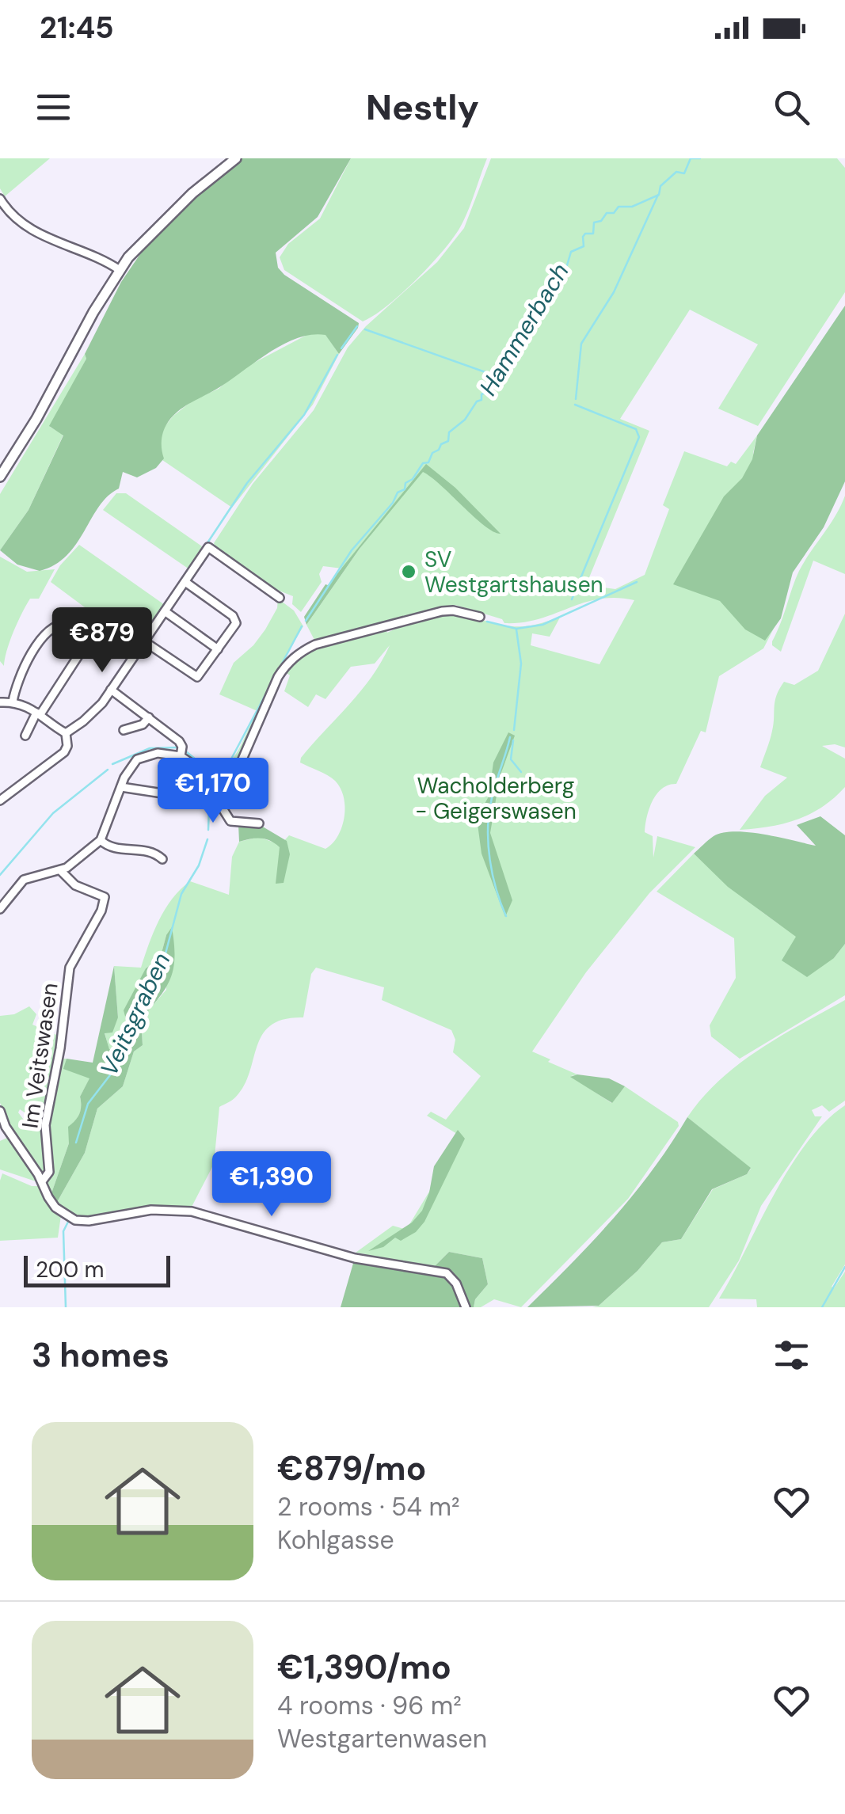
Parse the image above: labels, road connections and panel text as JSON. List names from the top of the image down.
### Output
{
  "streets": {
    "street": ["Im Veitswasen"]
  },
  "water": ["Hammerbach", "Veitsgraben"],
  "parks": ["Wacholderberg - Geigerswasen"],
  "places": ["SV Westgartshausen"],
  "scale_bar": "200 m",
  "page": {
    "status": "21:45",
    "header": "Nestly",
    "price": ["€879", "€1,170", "€1,390"],
    "scale": "200 m",
    "heading": "3 homes",
    "list": [
      {
        "name": "€879/mo",
        "note": "2 rooms · 54 m² · Kohlgasse"
      },
      {
        "name": "€1,390/mo",
        "note": "4 rooms · 96 m² · Westgartenwasen"
      }
    ]
  }
}
